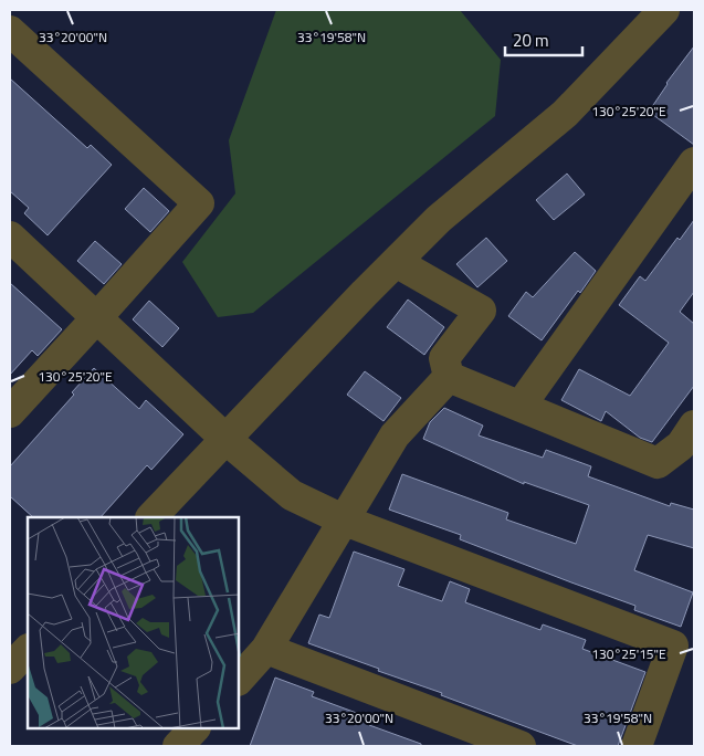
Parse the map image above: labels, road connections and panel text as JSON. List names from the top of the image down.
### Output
{
  "scale_bar": "20 m",
  "coordinates": [
    "33°20'00\"N",
    "33°19'58\"N",
    "130°25'20\"E",
    "130°25'15\"E"
  ]
}
